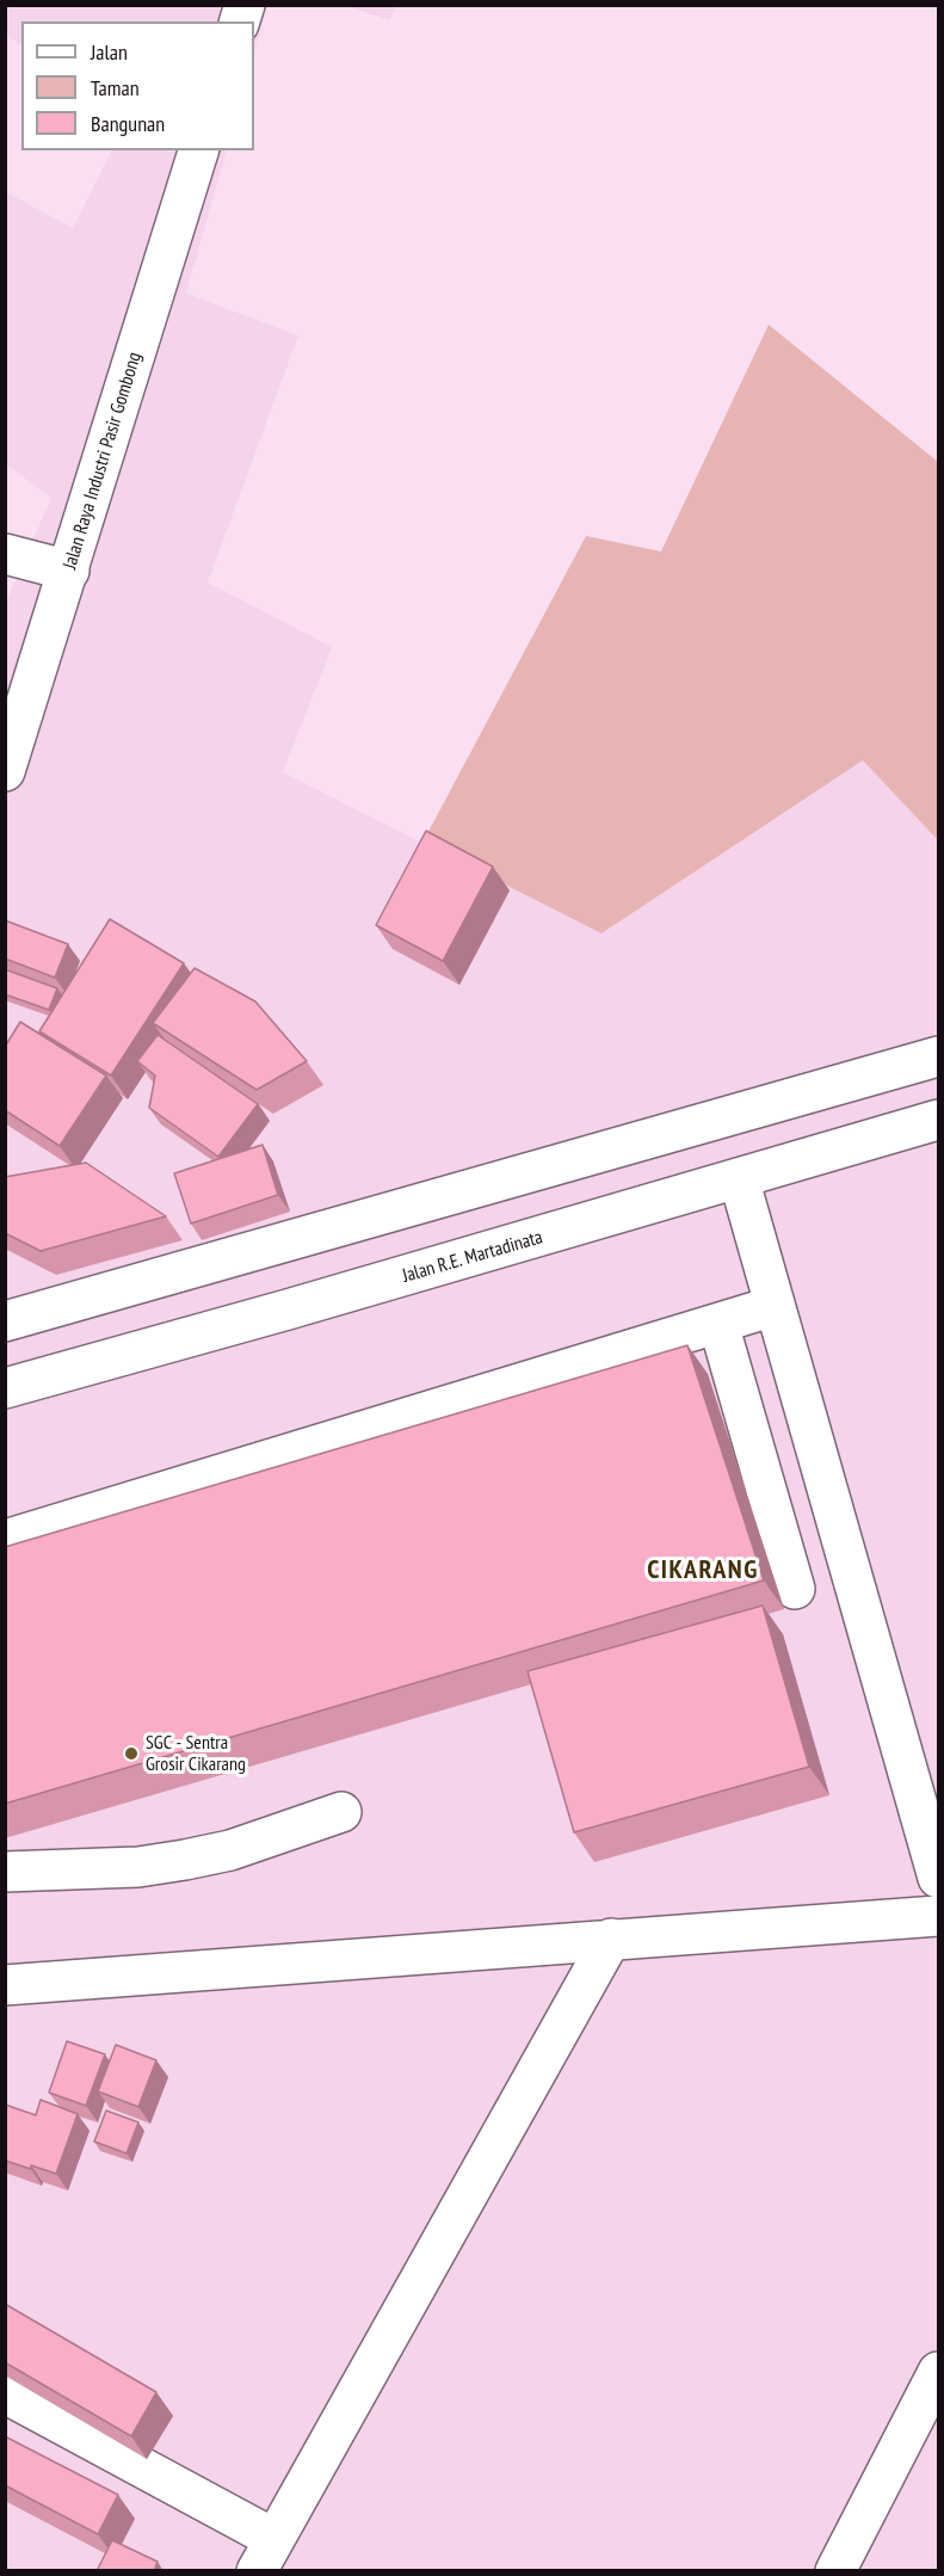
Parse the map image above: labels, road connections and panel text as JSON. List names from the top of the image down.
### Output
{
  "streets": {
    "main road": ["Jalan Raya Industri Pasir Gombong", "Jalan R.E. Martadinata"]
  },
  "districts": ["CIKARANG"],
  "places": ["SGC - Sentra Grosir Cikarang"],
  "legend": ["Jalan", "Taman", "Bangunan"]
}
